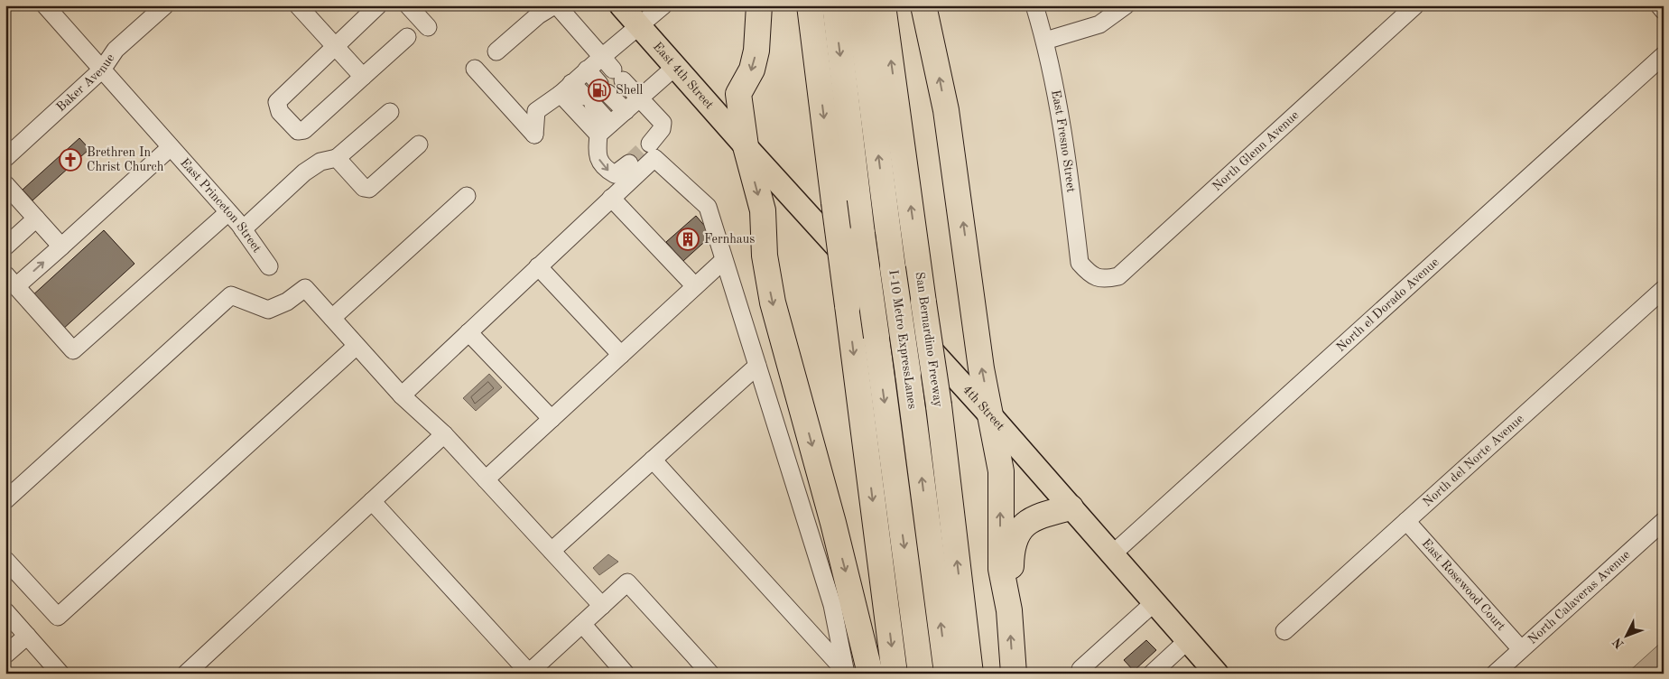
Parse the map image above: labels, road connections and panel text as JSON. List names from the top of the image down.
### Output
{
  "streets": {
    "highway": ["I-10 Metro ExpressLanes", "San Bernardino Freeway"],
    "main road": ["East 4th Street", "4th Street"],
    "street": [
      "Baker Avenue",
      "East Fresno Street",
      "North Glenn Avenue",
      "East Princeton Street",
      "North el Dorado Avenue",
      "North del Norte Avenue",
      "East Rosewood Court",
      "North Calaveras Avenue"
    ]
  },
  "crossings": [
    ["East 4th Street", "4th Street"],
    ["Baker Avenue", "East Princeton Street"],
    ["East Fresno Street", "North Glenn Avenue"],
    ["North el Dorado Avenue", "4th Street"],
    ["North del Norte Avenue", "East Rosewood Court"],
    ["East Rosewood Court", "North Calaveras Avenue"]
  ],
  "places": {
    "fuel station": ["Shell"],
    "church": ["Brethren In Christ Church"],
    "building": ["Fernhaus"]
  },
  "north": "bottom left"
}
